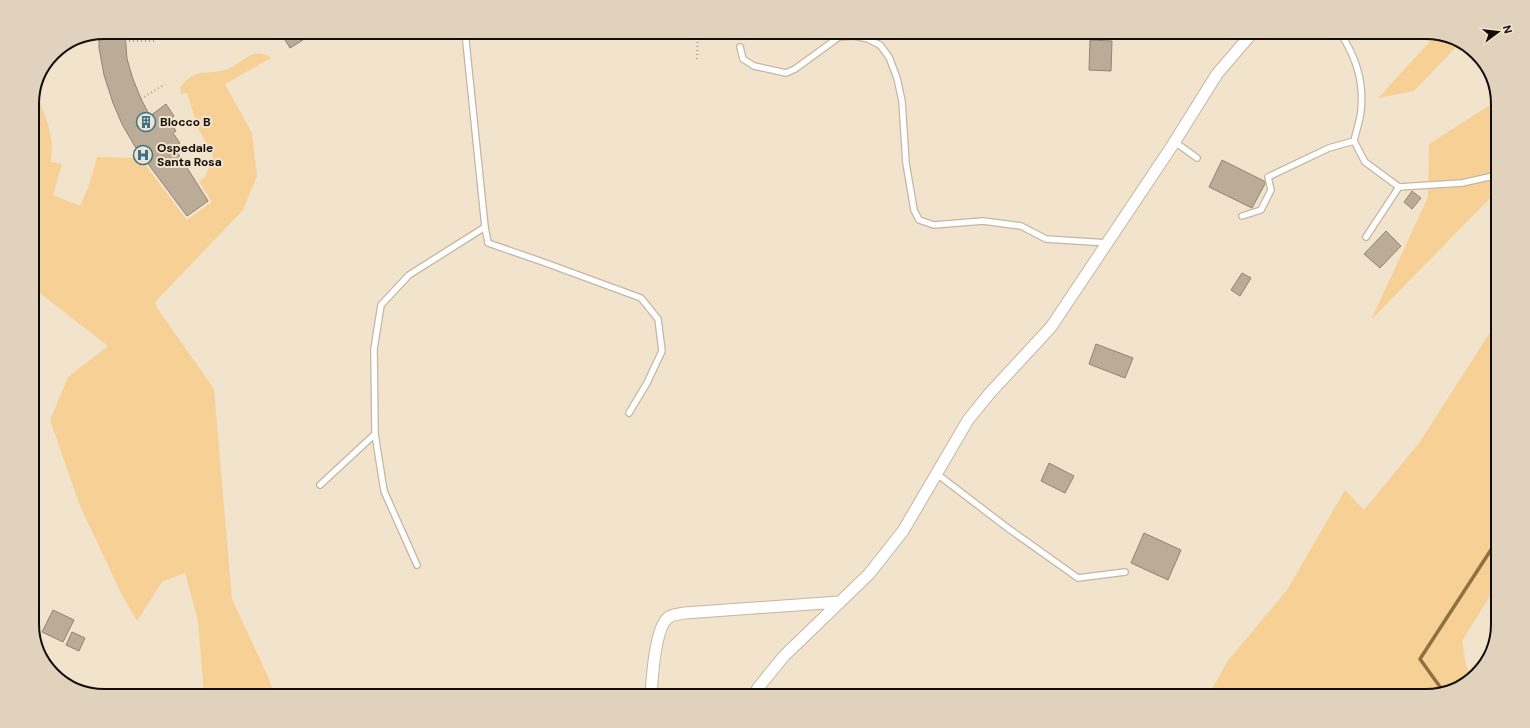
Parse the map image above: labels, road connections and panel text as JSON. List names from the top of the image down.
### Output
{
  "places": {
    "building": ["Blocco B"],
    "hospital": ["Ospedale Santa Rosa"]
  },
  "north": "right"
}
